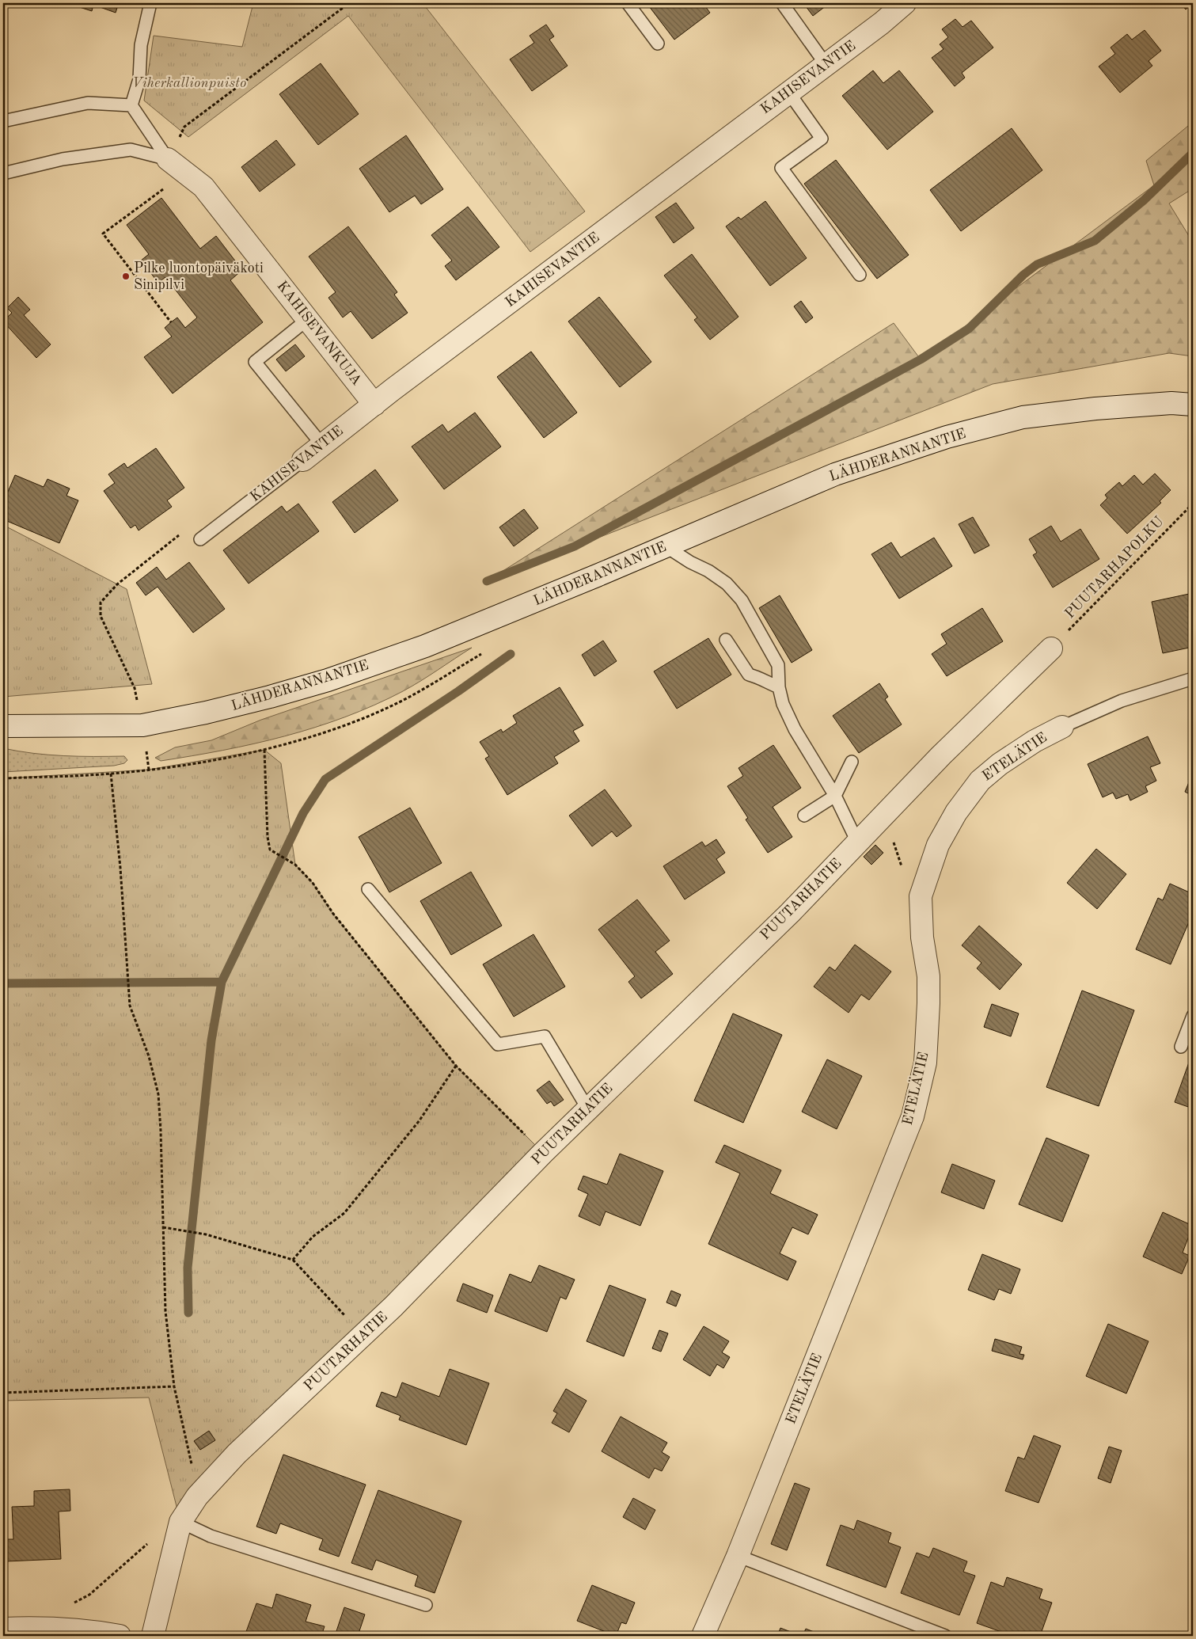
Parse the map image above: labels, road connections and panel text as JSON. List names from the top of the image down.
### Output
{
  "streets": {
    "street": [
      "KAHISEVANTIE",
      "KAHISEVANKUJA",
      "LÄHDERANNANTIE",
      "ETELÄTIE",
      "PUUTARHATIE"
    ],
    "path": ["PUUTARHAPOLKU"]
  },
  "crossings": [
    ["KAHISEVANTIE", "KAHISEVANKUJA"],
    ["PUUTARHAPOLKU", "PUUTARHATIE"]
  ],
  "parks": ["Viherkallionpuisto"],
  "places": ["Pilke luontopäiväkoti Sinipilvi"]
}
